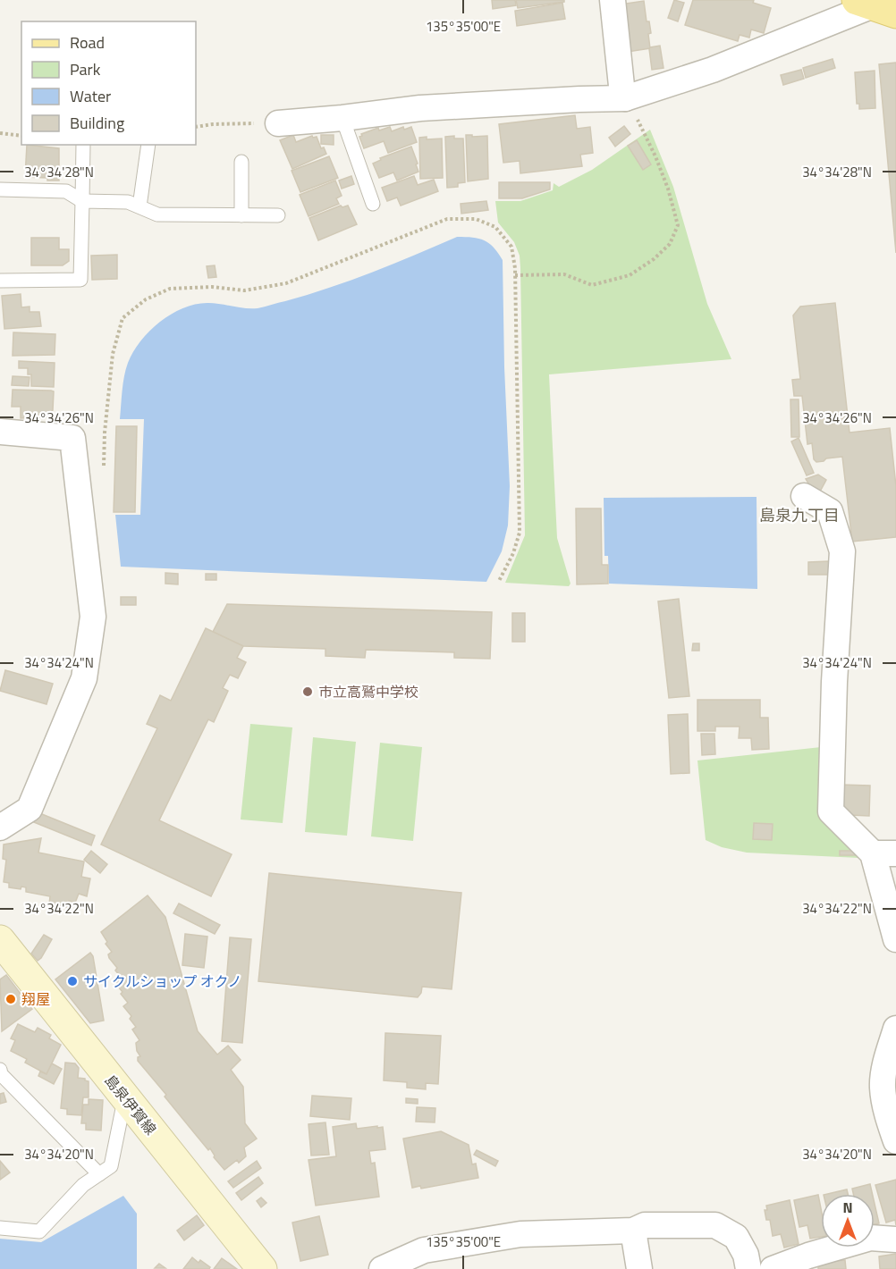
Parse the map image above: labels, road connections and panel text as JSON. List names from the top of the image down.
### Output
{
  "streets": {
    "main road": ["島泉伊賀線"]
  },
  "districts": ["島泉九丁目"],
  "places": ["市立高鷲中学校", "サイクルショップ オクノ", "翔屋"],
  "legend": [
    "Road",
    "Park",
    "Water",
    "Building"
  ],
  "north": "top",
  "coordinates": [
    "135°35'00\"E",
    "34°34'28\"N",
    "34°34'26\"N",
    "34°34'24\"N",
    "34°34'22\"N",
    "34°34'20\"N"
  ]
}
